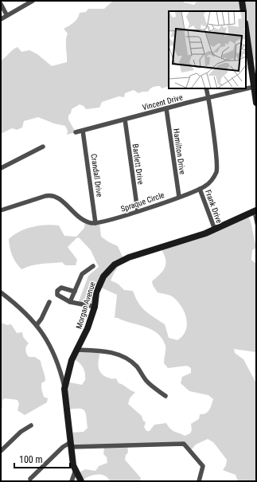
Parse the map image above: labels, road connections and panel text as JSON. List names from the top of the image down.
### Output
{
  "streets": {
    "street": [
      "Vincent Drive",
      "Hamilton Drive",
      "Bartlett Drive",
      "Crandall Drive",
      "Spraque Circle",
      "Frank Drive",
      "Morgan Avenue"
    ]
  },
  "crossings": [
    ["Vincent Drive", "Hamilton Drive"],
    ["Vincent Drive", "Bartlett Drive"],
    ["Vincent Drive", "Crandall Drive"],
    ["Vincent Drive", "Spraque Circle"],
    ["Hamilton Drive", "Spraque Circle"],
    ["Bartlett Drive", "Spraque Circle"],
    ["Crandall Drive", "Spraque Circle"],
    ["Spraque Circle", "Frank Drive"],
    ["Frank Drive", "Morgan Avenue"]
  ],
  "scale_bar": "100 m"
}
